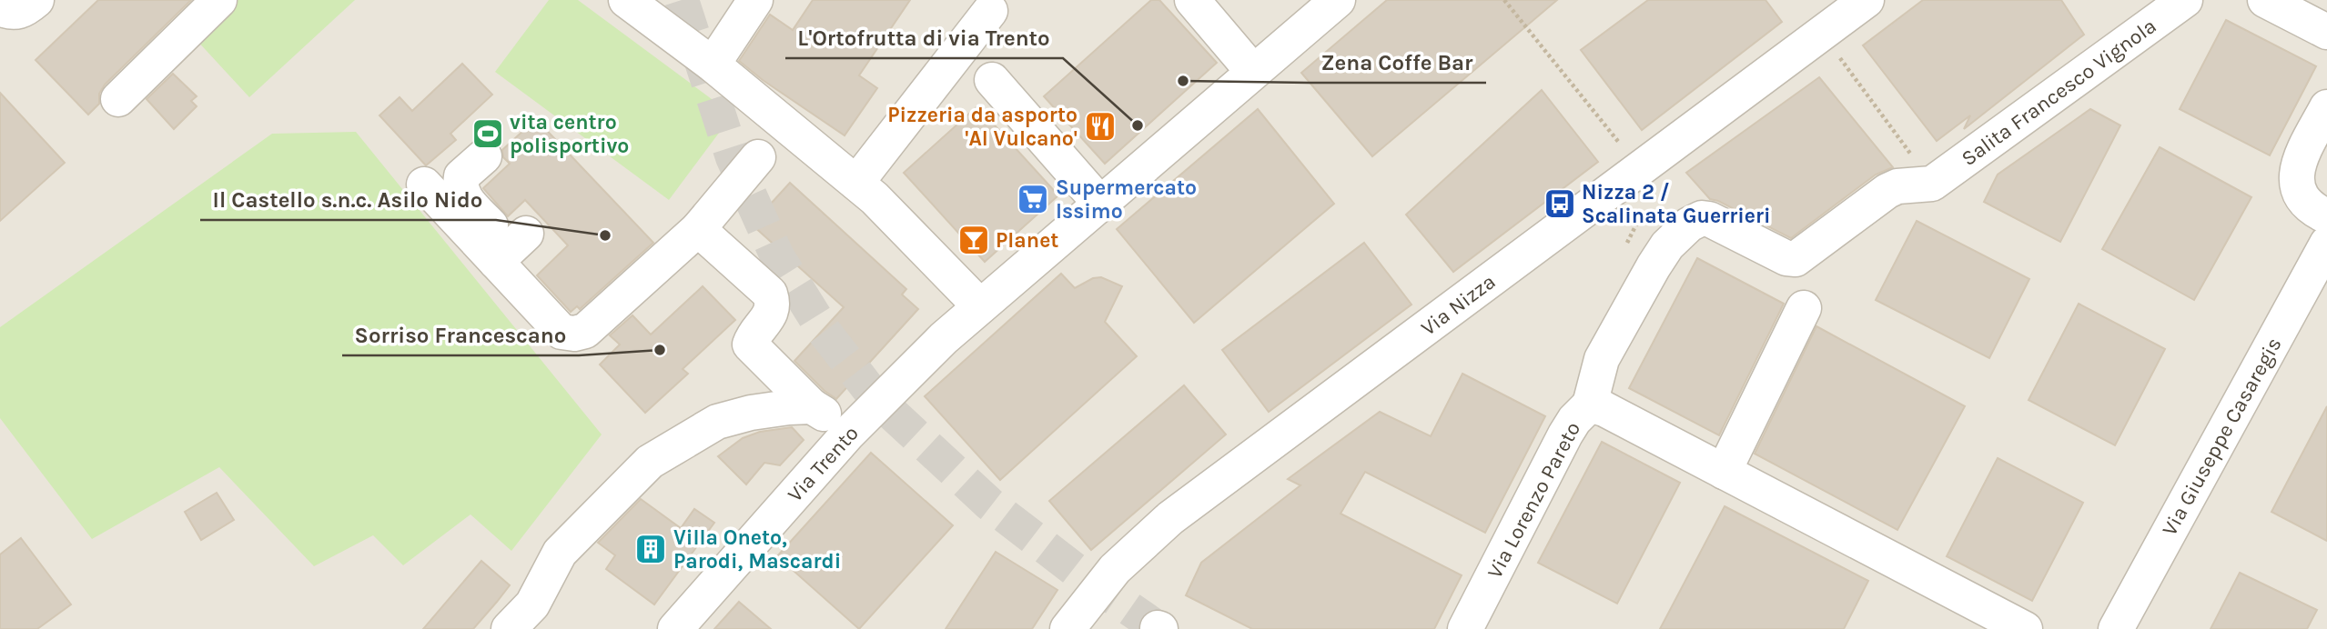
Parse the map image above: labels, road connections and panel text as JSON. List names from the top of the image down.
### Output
{
  "streets": {
    "street": [
      "Salita Francesco Vignola",
      "Via Nizza",
      "Via Giuseppe Casaregis",
      "Via Trento",
      "Via Lorenzo Pareto"
    ]
  },
  "crossings": [
    ["Salita Francesco Vignola", "Via Lorenzo Pareto"]
  ],
  "places": {
    "other": [
      "Zena Coffe Bar",
      "L'Ortofrutta di via Trento",
      "Il Castello s.n.c. Asilo Nido",
      "Sorriso Francescano"
    ],
    "restaurant": ["Pizzeria da asporto 'Al Vulcano'"],
    "sports": ["vita centro polisportivo"],
    "supermarket": ["Supermercato Issimo"],
    "bus stop": ["Nizza 2 / Scalinata Guerrieri"],
    "bar": ["Planet"],
    "building": ["Villa Oneto, Parodi, Mascardi"]
  }
}
